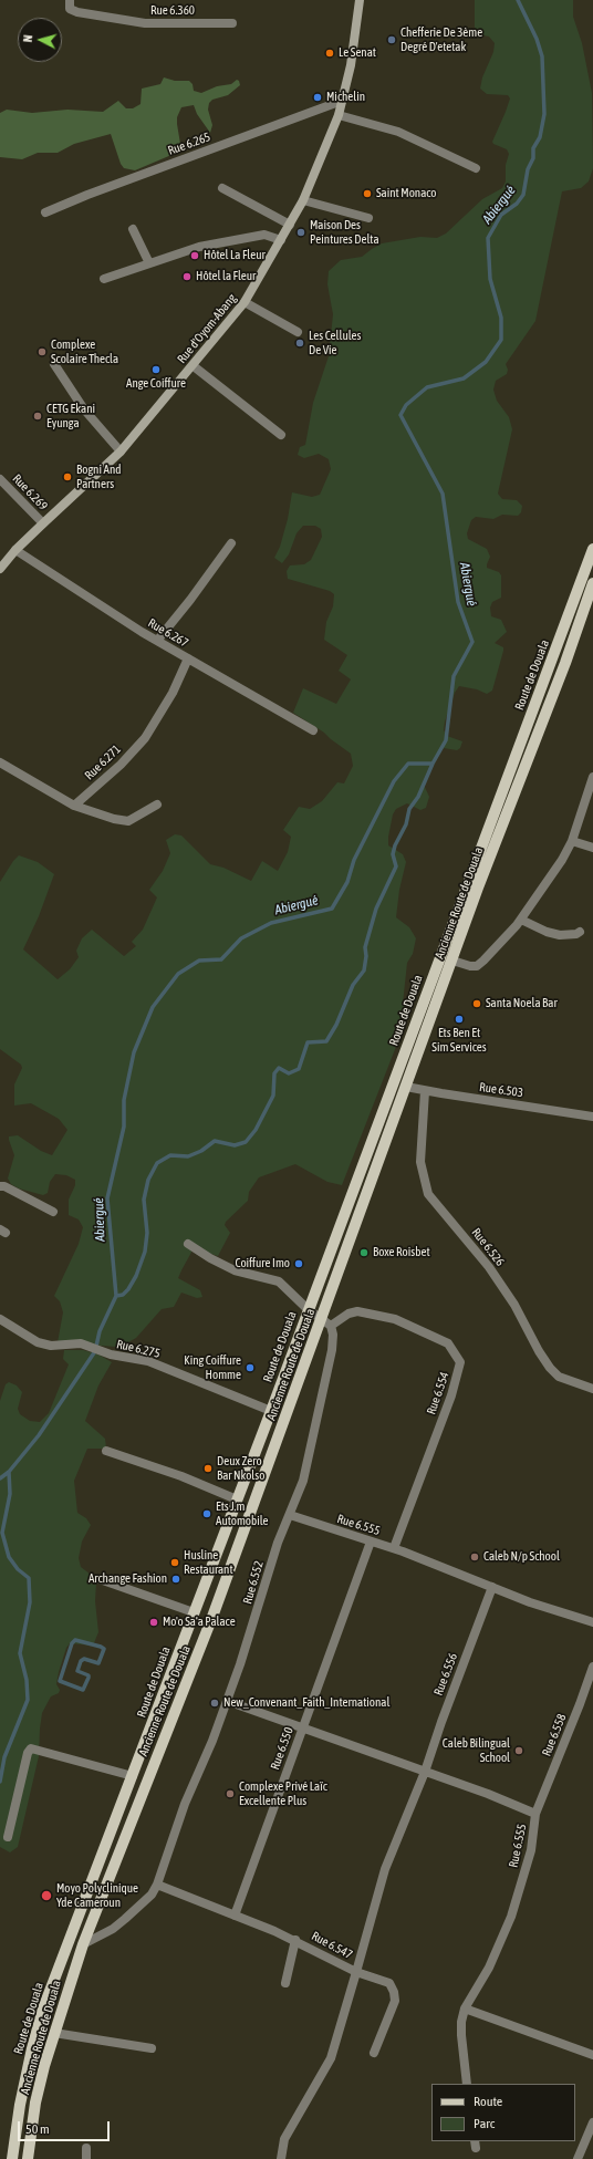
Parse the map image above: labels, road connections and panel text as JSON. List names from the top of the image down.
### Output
{
  "streets": {
    "main road": ["Rue d'Oyom-Abang", "Route de Douala", "Ancienne Route de Douala"],
    "street": [
      "Rue 6.360",
      "Rue 6.265",
      "Rue 6.269",
      "Rue 6.267",
      "Rue 6.271",
      "Rue 6.503",
      "Rue 6.526",
      "Rue 6.275",
      "Rue 6.554",
      "Rue 6.555",
      "Rue 6.552",
      "Rue 6.556",
      "Rue 6.558",
      "Rue 6.550",
      "Rue 6.547"
    ]
  },
  "crossings": [
    ["Rue 6.265", "Rue d'Oyom-Abang"],
    ["Rue d'Oyom-Abang", "Rue 6.269"],
    ["Rue d'Oyom-Abang", "Rue 6.267"],
    ["Rue 6.267", "Rue 6.271"],
    ["Route de Douala", "Rue 6.275"],
    ["Ancienne Route de Douala", "Rue 6.503"],
    ["Ancienne Route de Douala", "Rue 6.554"],
    ["Ancienne Route de Douala", "Rue 6.552"],
    ["Rue 6.503", "Rue 6.526"],
    ["Rue 6.554", "Rue 6.555"],
    ["Rue 6.554", "Rue 6.552"],
    ["Rue 6.555", "Rue 6.552"],
    ["Rue 6.555", "Rue 6.556"],
    ["Rue 6.555", "Rue 6.558"],
    ["Rue 6.555", "Rue 6.550"],
    ["Rue 6.552", "Rue 6.547"],
    ["Rue 6.556", "Rue 6.547"],
    ["Rue 6.550", "Rue 6.547"]
  ],
  "water": ["Abiergué"],
  "places": [
    "Chefferie De 3ème Degré D'etetak",
    "Le Senat",
    "Michelin",
    "Saint Monaco",
    "Maison Des Peintures Delta",
    "Hôtel La Fleur",
    "Hôtel la Fleur",
    "Les Cellules De Vie",
    "Complexe Scolaire Thecla",
    "Ange Coiffure",
    "CETG Ekani Eyunga",
    "Bogni And Partners",
    "Santa Noela Bar",
    "Ets Ben Et Sim Services",
    "Boxe Roisbet",
    "Coiffure Imo",
    "King Coiffure Homme",
    "Deux Zero Bar Nkolso",
    "Ets J.m Automobile",
    "Caleb N/p School",
    "Husline Restaurant",
    "Archange Fashion",
    "Mo'o Sa'a Palace",
    "New_Convenant_Faith_International",
    "Caleb Bilingual School",
    "Complexe Privé Laïc Excellente Plus",
    "Moyo Polyclinique Yde Cameroun"
  ],
  "legend": ["Route", "Parc"],
  "scale_bar": "50 m",
  "north": "left"
}
